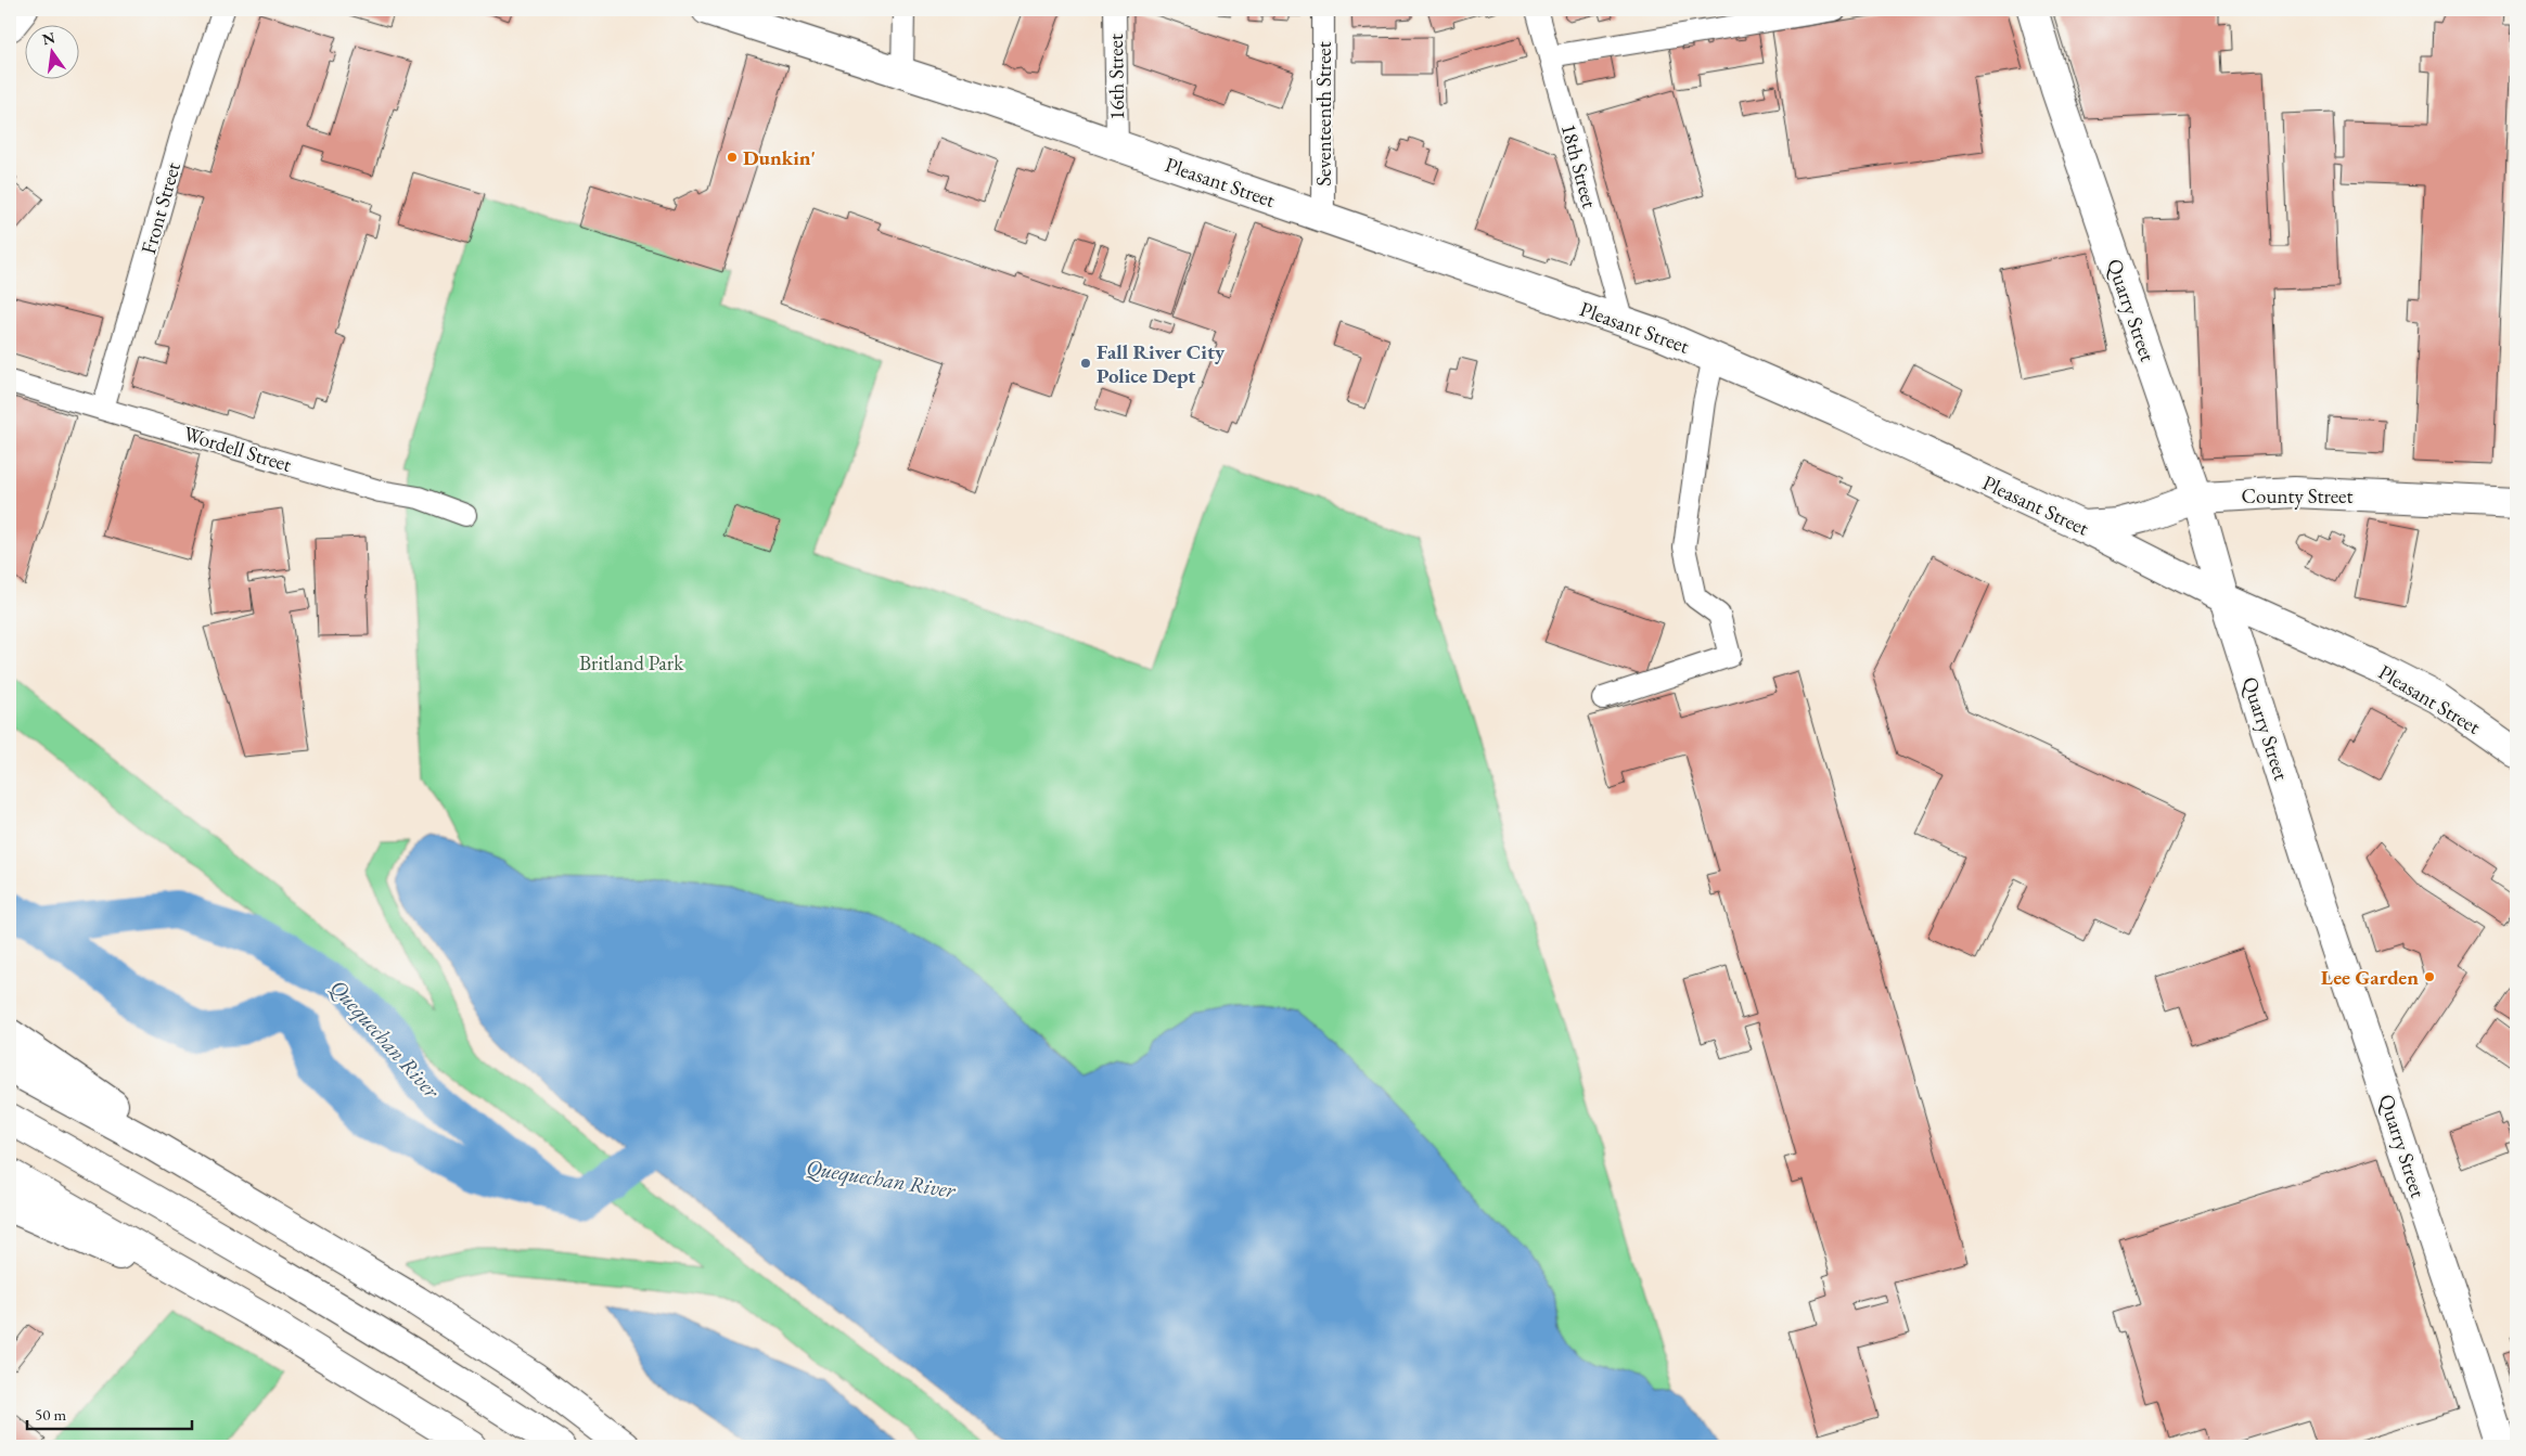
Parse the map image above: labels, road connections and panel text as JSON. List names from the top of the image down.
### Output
{
  "streets": {
    "main road": ["Pleasant Street", "Quarry Street", "County Street"],
    "street": [
      "16th Street",
      "Seventeenth Street",
      "18th Street",
      "Front Street",
      "Wordell Street"
    ]
  },
  "crossings": [
    ["16th Street", "Pleasant Street"],
    ["Seventeenth Street", "Pleasant Street"],
    ["18th Street", "Pleasant Street"],
    ["Pleasant Street", "Quarry Street"],
    ["Pleasant Street", "County Street"],
    ["Front Street", "Wordell Street"],
    ["Quarry Street", "County Street"]
  ],
  "water": ["Quequechan River"],
  "parks": ["Britland Park"],
  "places": ["Dunkin'", "Fall River City Police Dept", "Lee Garden"],
  "scale_bar": "50 m",
  "north": "top"
}
